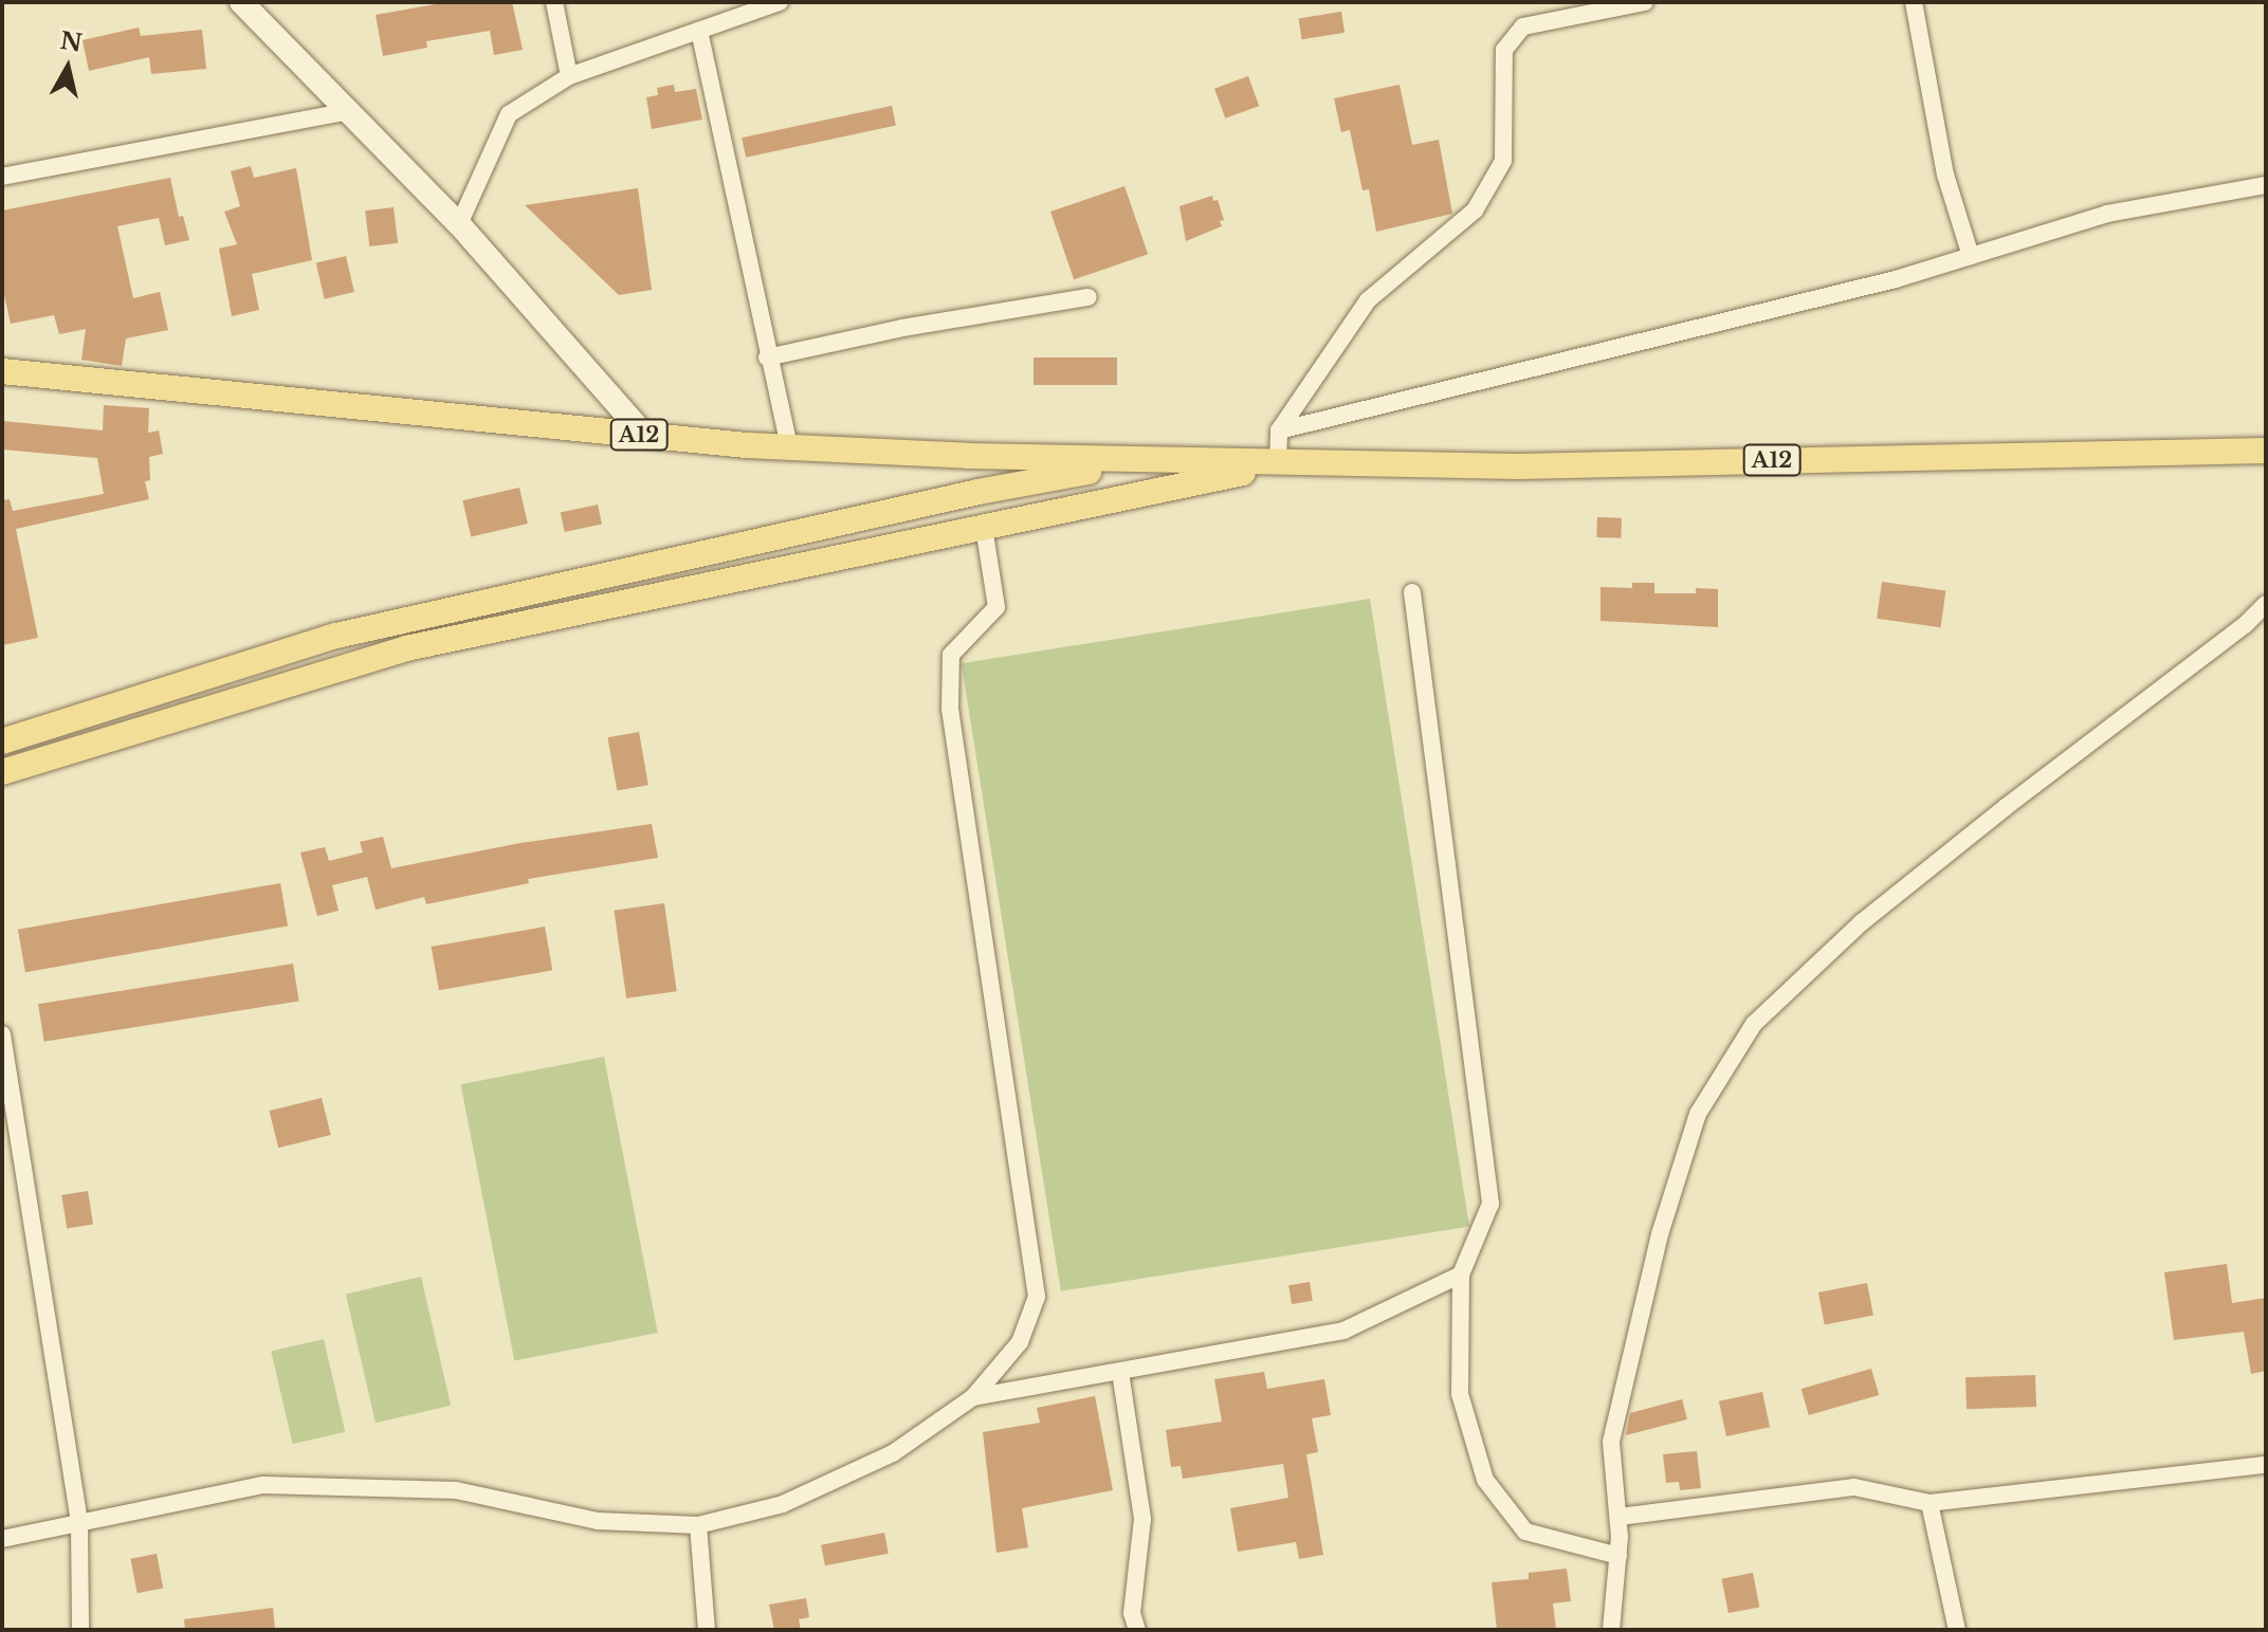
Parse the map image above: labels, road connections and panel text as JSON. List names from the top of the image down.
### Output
{
  "streets": {
    "main road": ["A12"]
  },
  "north": "top"
}
